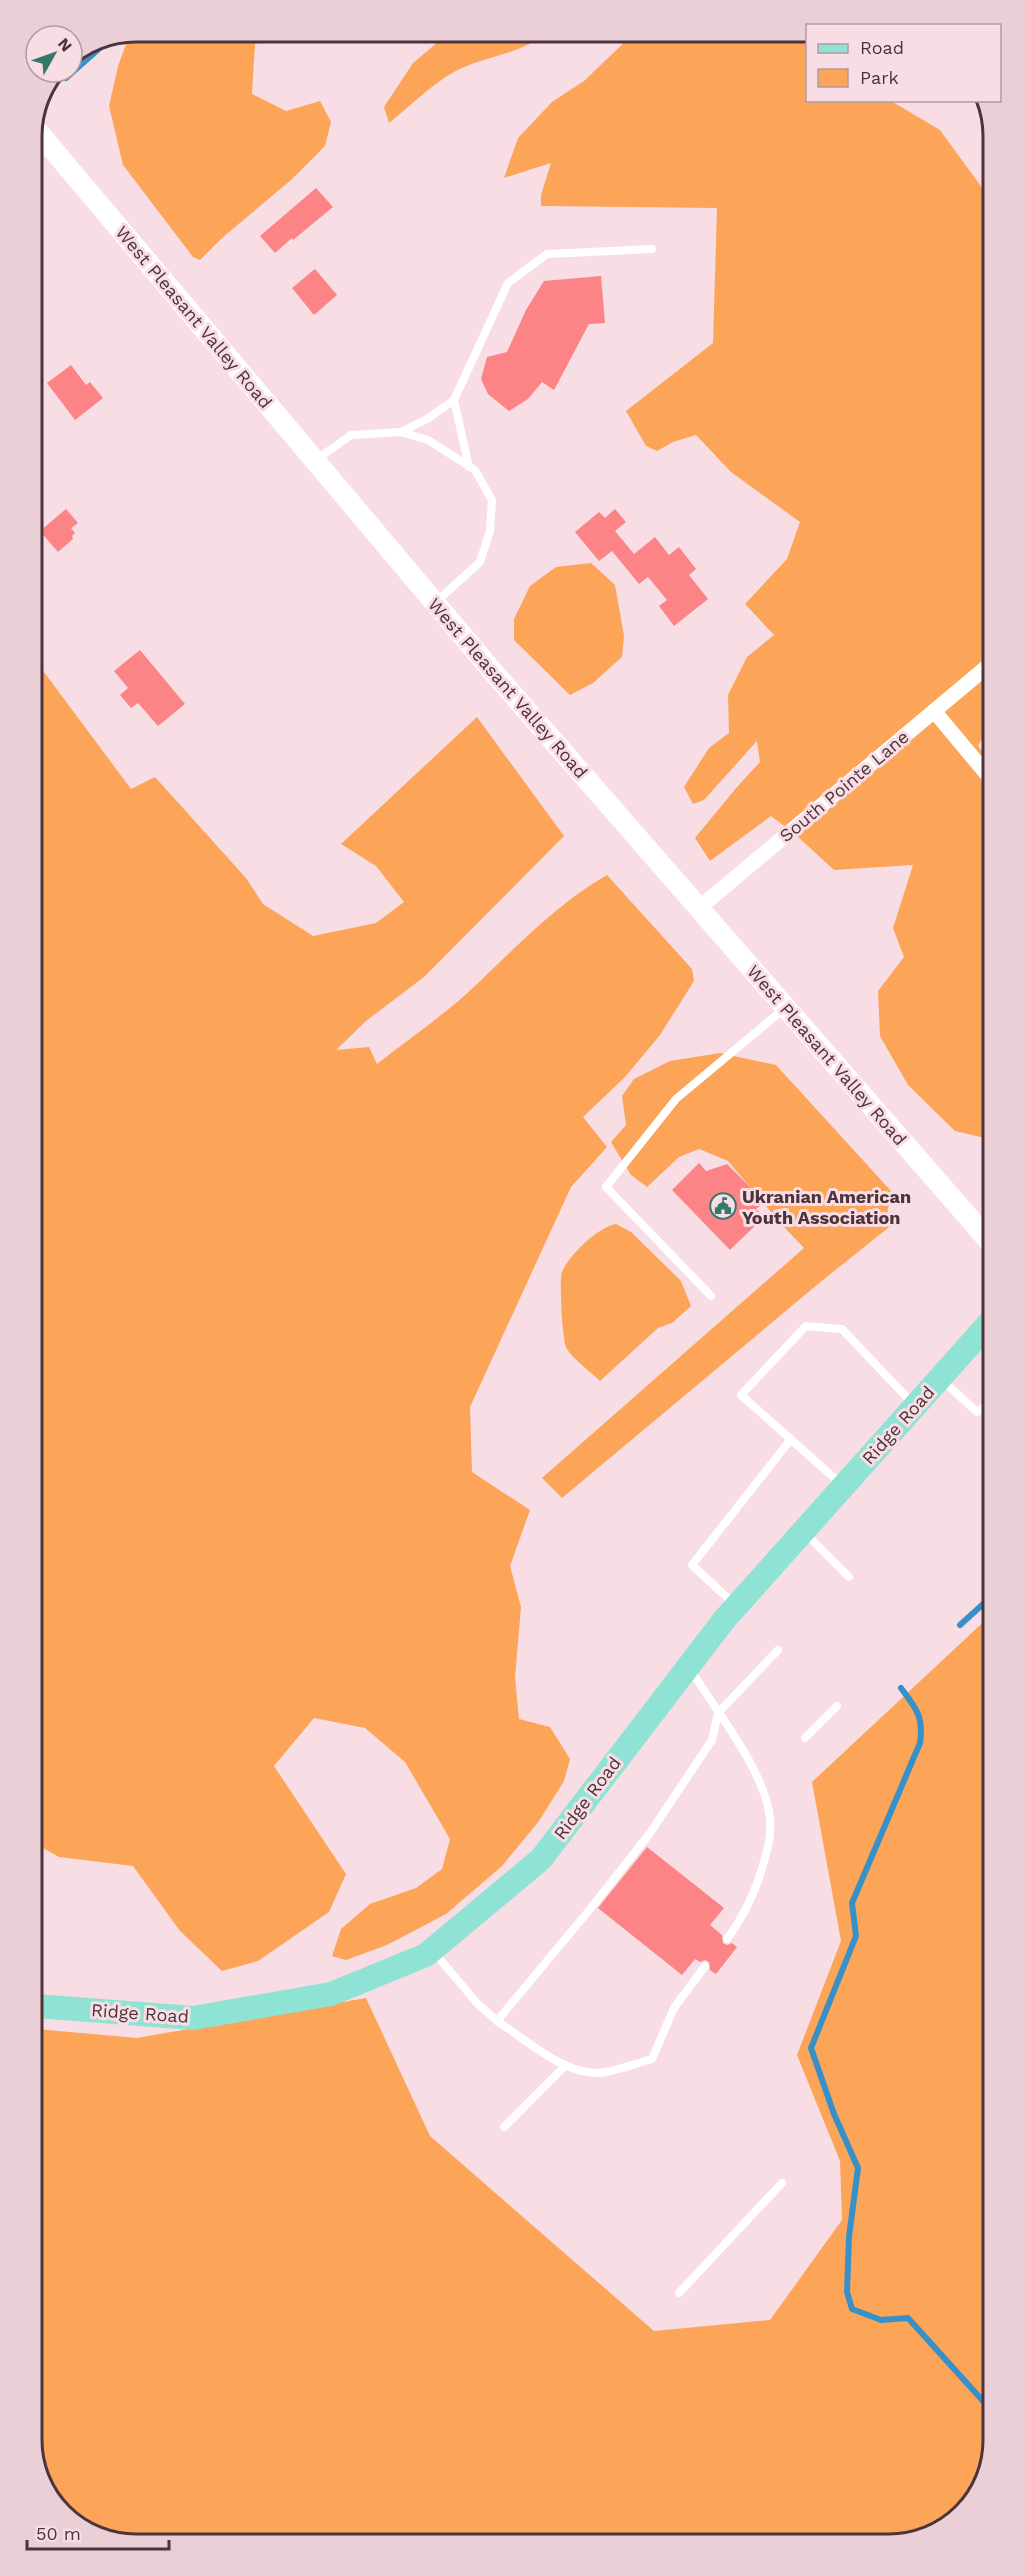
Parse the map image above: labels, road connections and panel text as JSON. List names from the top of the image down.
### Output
{
  "streets": {
    "main road": ["West Pleasant Valley Road", "Ridge Road"],
    "street": ["South Pointe Lane"]
  },
  "crossings": [
    ["West Pleasant Valley Road", "South Pointe Lane"]
  ],
  "places": {
    "public building": ["Ukranian American Youth Association"]
  },
  "legend": ["Road", "Park"],
  "scale_bar": "50 m",
  "north": "top right"
}
